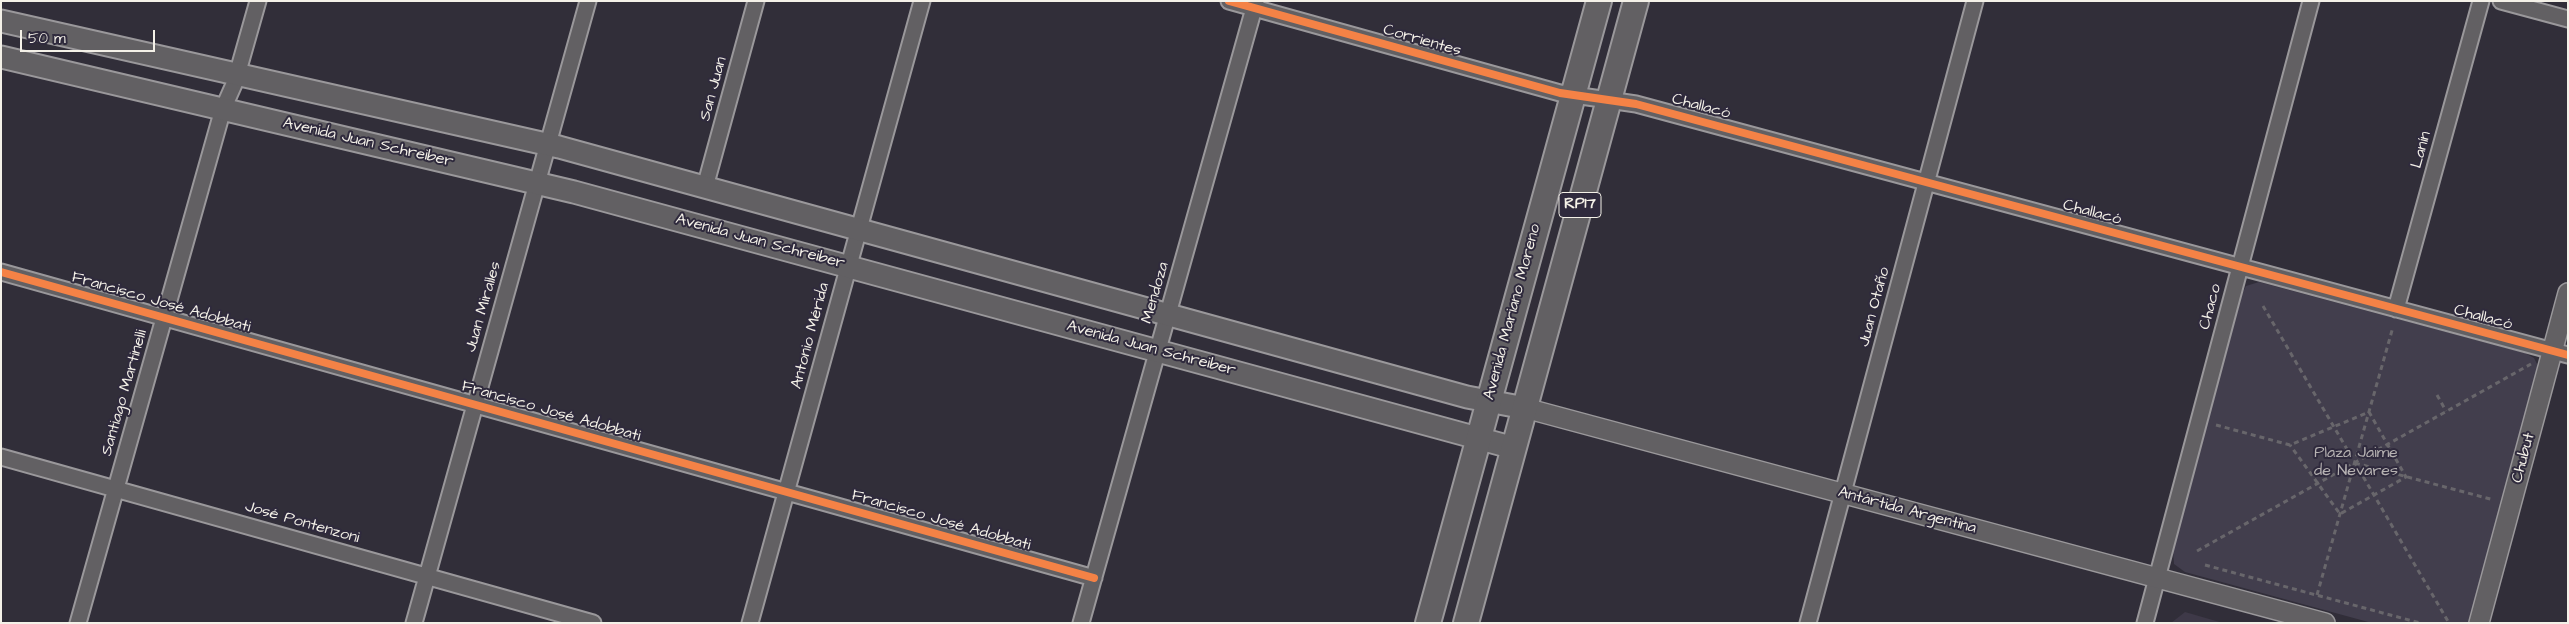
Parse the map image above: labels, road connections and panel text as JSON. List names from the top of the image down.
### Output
{
  "streets": {
    "main road": [
      "Avenida Juan Schreiber",
      "RP17",
      "Avenida Mariano Moreno",
      "Antártida Argentina"
    ],
    "street": [
      "Corrientes",
      "San Juan",
      "Challacó",
      "Lanín",
      "Mendoza",
      "Francisco José Adobbati",
      "Juan Miralles",
      "Juan Otaño",
      "Chaco",
      "Antonio Mérida",
      "Santiago Martinelli",
      "Chubut",
      "José Pontenzoni"
    ]
  },
  "crossings": [
    ["Corrientes", "Challacó"],
    ["Corrientes", "RP17"],
    ["Corrientes", "Mendoza"],
    ["Corrientes", "Avenida Mariano Moreno"],
    ["Challacó", "Lanín"],
    ["Challacó", "RP17"],
    ["Challacó", "Juan Otaño"],
    ["Challacó", "Chaco"],
    ["Challacó", "Chubut"],
    ["Avenida Juan Schreiber", "RP17"],
    ["Avenida Juan Schreiber", "Mendoza"],
    ["Avenida Juan Schreiber", "Juan Miralles"],
    ["Avenida Juan Schreiber", "Avenida Mariano Moreno"],
    ["Avenida Juan Schreiber", "Antonio Mérida"],
    ["Avenida Juan Schreiber", "Santiago Martinelli"],
    ["RP17", "Antártida Argentina"],
    ["Mendoza", "Francisco José Adobbati"],
    ["Francisco José Adobbati", "Juan Miralles"],
    ["Francisco José Adobbati", "Antonio Mérida"],
    ["Francisco José Adobbati", "Santiago Martinelli"],
    ["Juan Miralles", "José Pontenzoni"],
    ["Juan Otaño", "Antártida Argentina"],
    ["Chaco", "Antártida Argentina"],
    ["Avenida Mariano Moreno", "Antártida Argentina"],
    ["Santiago Martinelli", "José Pontenzoni"]
  ],
  "parks": ["Plaza Jaime de Nevares"],
  "scale_bar": "50 m"
}
